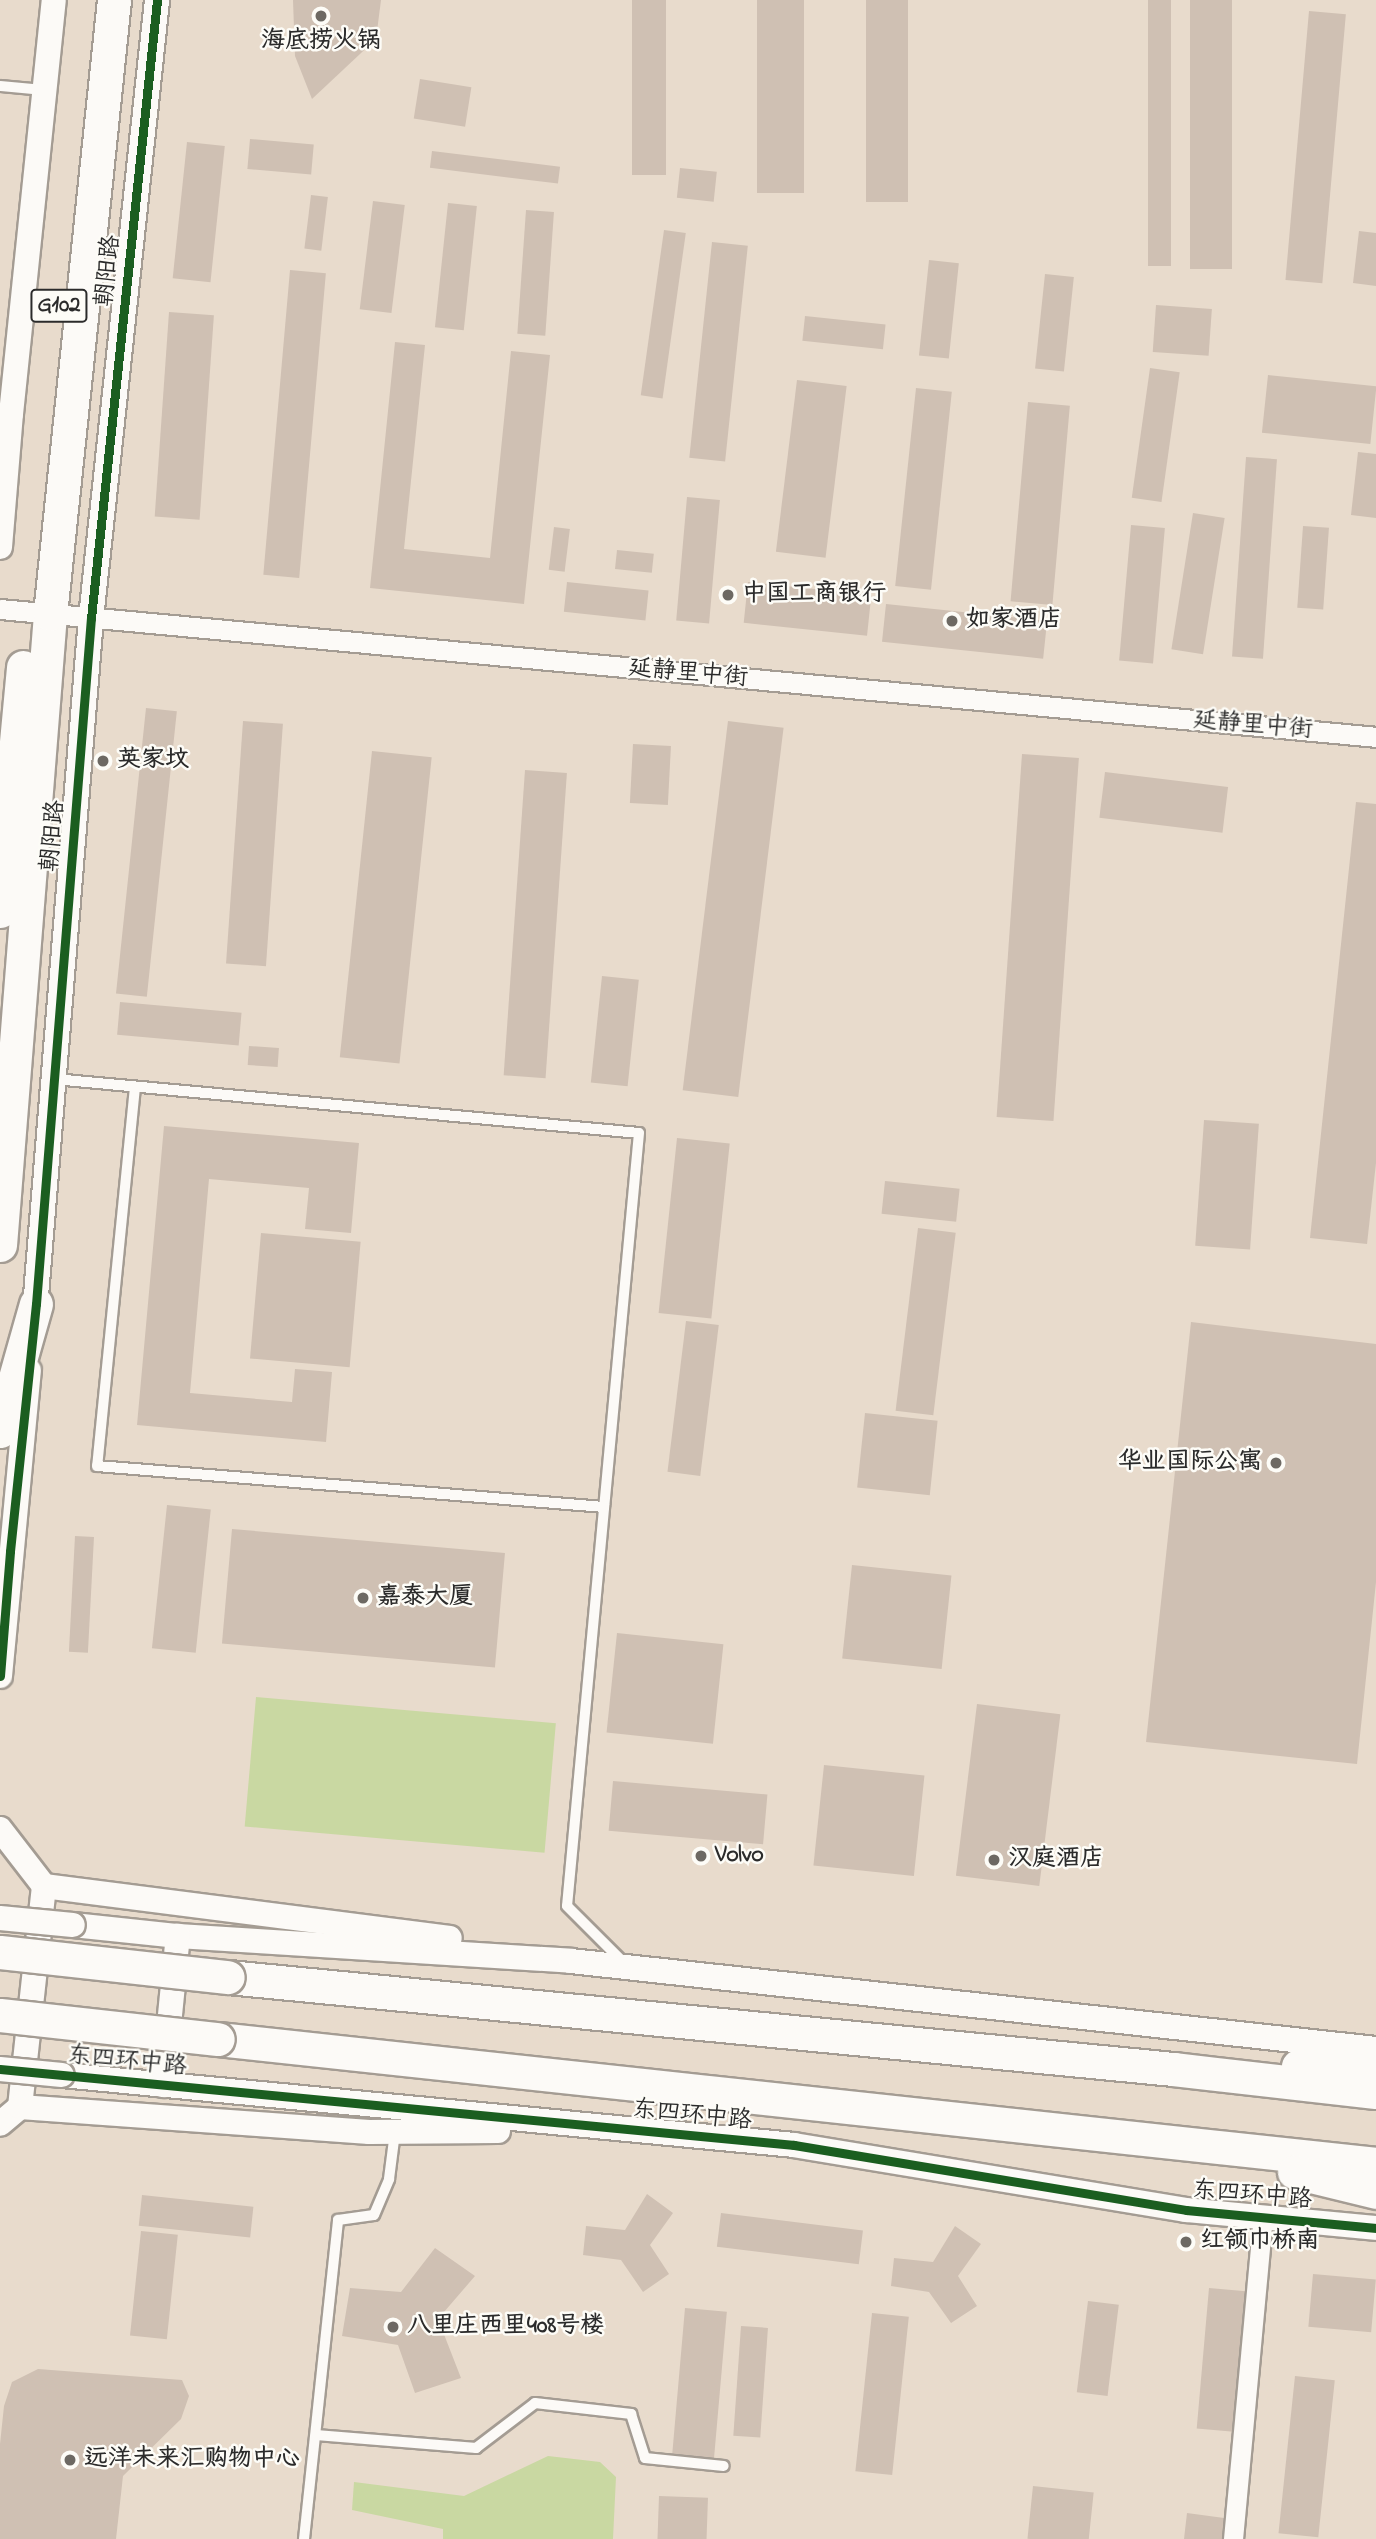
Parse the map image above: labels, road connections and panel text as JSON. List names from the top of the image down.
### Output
{
  "streets": {
    "highway": ["朝阳路", "G102", "东四环中路"],
    "street": ["延静里中街"]
  },
  "crossings": [
    ["朝阳路", "延静里中街"]
  ],
  "places": [
    "海底捞火锅",
    "中国工商银行",
    "如家酒店",
    "英家坟",
    "华业国际公寓",
    "嘉泰大厦",
    "Volvo",
    "汉庭酒店",
    "红领巾桥南",
    "八里庄西里408号楼",
    "远洋未来汇购物中心"
  ]
}
